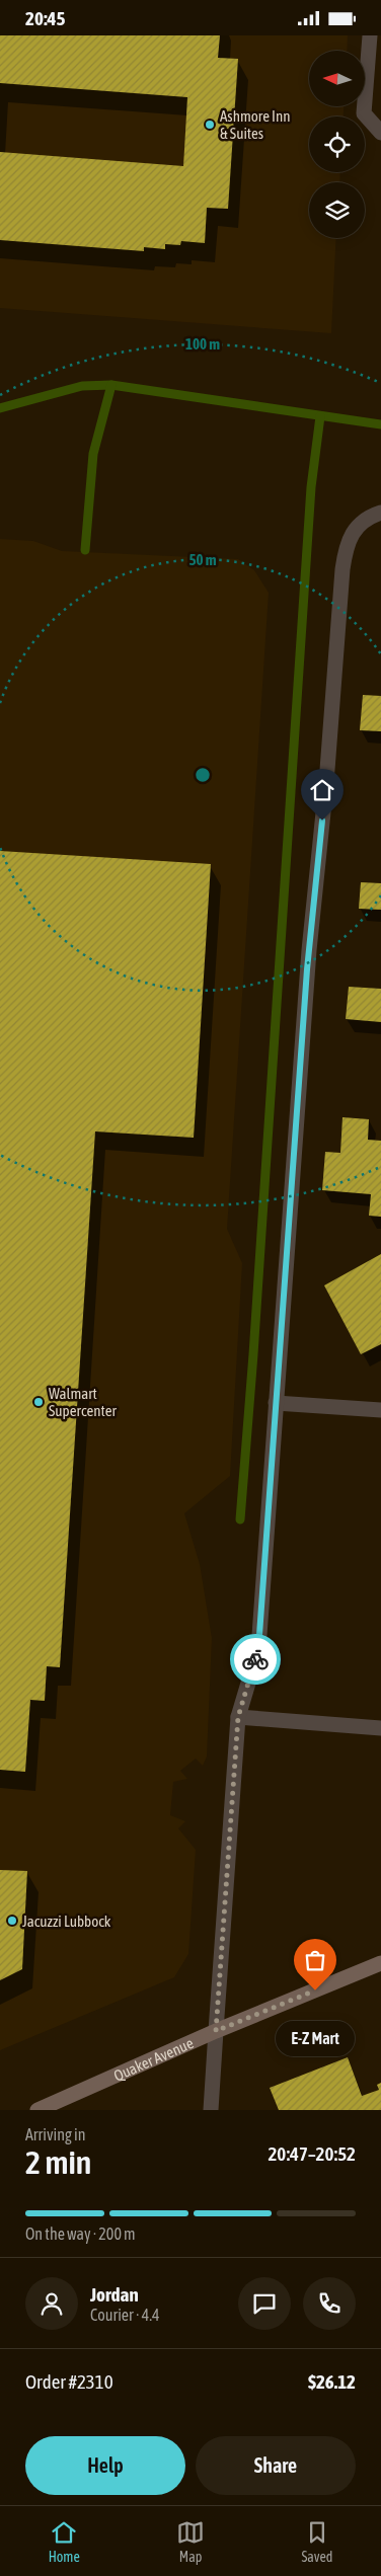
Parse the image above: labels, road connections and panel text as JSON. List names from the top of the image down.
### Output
{
  "streets": {
    "main road": ["Quaker Avenue"]
  },
  "places": [
    "Ashmore Inn & Suites",
    "Walmart Supercenter",
    "Jacuzzi Lubbock",
    "E-Z Mart"
  ],
  "north": "left",
  "page": {
    "status": "20:45",
    "bubble": "E-Z Mart",
    "heading": ["2 min", "Arriving in", "20:47–20:52"],
    "panel": [
      "Jordan",
      "Courier · 4.4",
      "Order #2310",
      "$26.12"
    ],
    "bar": "On the way · 200 m",
    "buttons": ["Help", "Share"],
    "tabs": ["Home", "Map", "Saved"]
  },
  "rings": ["100 m", "50 m"]
}
